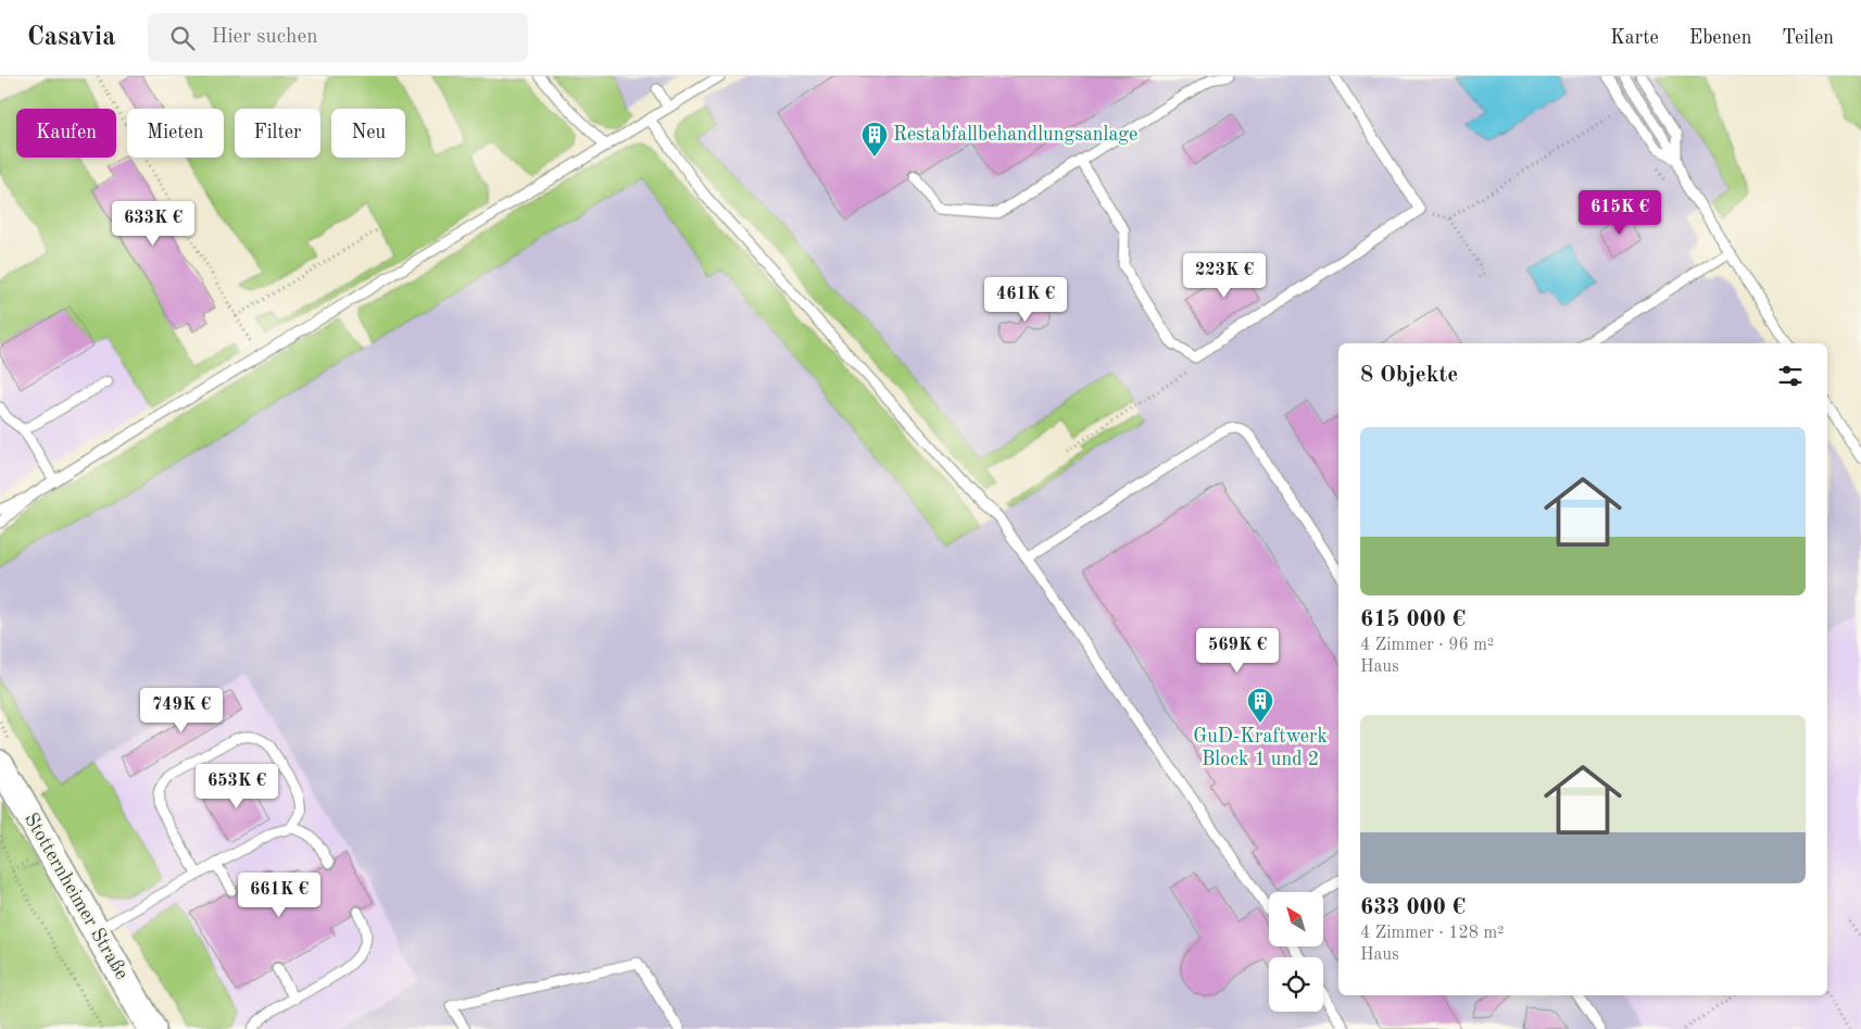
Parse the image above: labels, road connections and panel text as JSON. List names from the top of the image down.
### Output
{
  "streets": {
    "main road": ["Stotternheimer Straße"]
  },
  "places": {
    "building": ["Restabfallbehandlungsanlage", "GuD-Kraftwerk Block 1 und 2"]
  },
  "north": "top left",
  "page": {
    "header": "Casavia",
    "search": "Hier suchen",
    "nav": ["Karte", "Ebenen", "Teilen"],
    "chip": [
      "Kaufen",
      "Mieten",
      "Filter",
      "Neu"
    ],
    "price": [
      "615K €",
      "633K €",
      "223K €",
      "461K €",
      "569K €",
      "749K €",
      "653K €",
      "661K €"
    ],
    "heading": "8 Objekte",
    "list": [
      {
        "name": "615 000 €",
        "note": "4 Zimmer · 96 m² · Haus"
      },
      {
        "name": "633 000 €",
        "note": "4 Zimmer · 128 m² · Haus"
      }
    ]
  }
}
